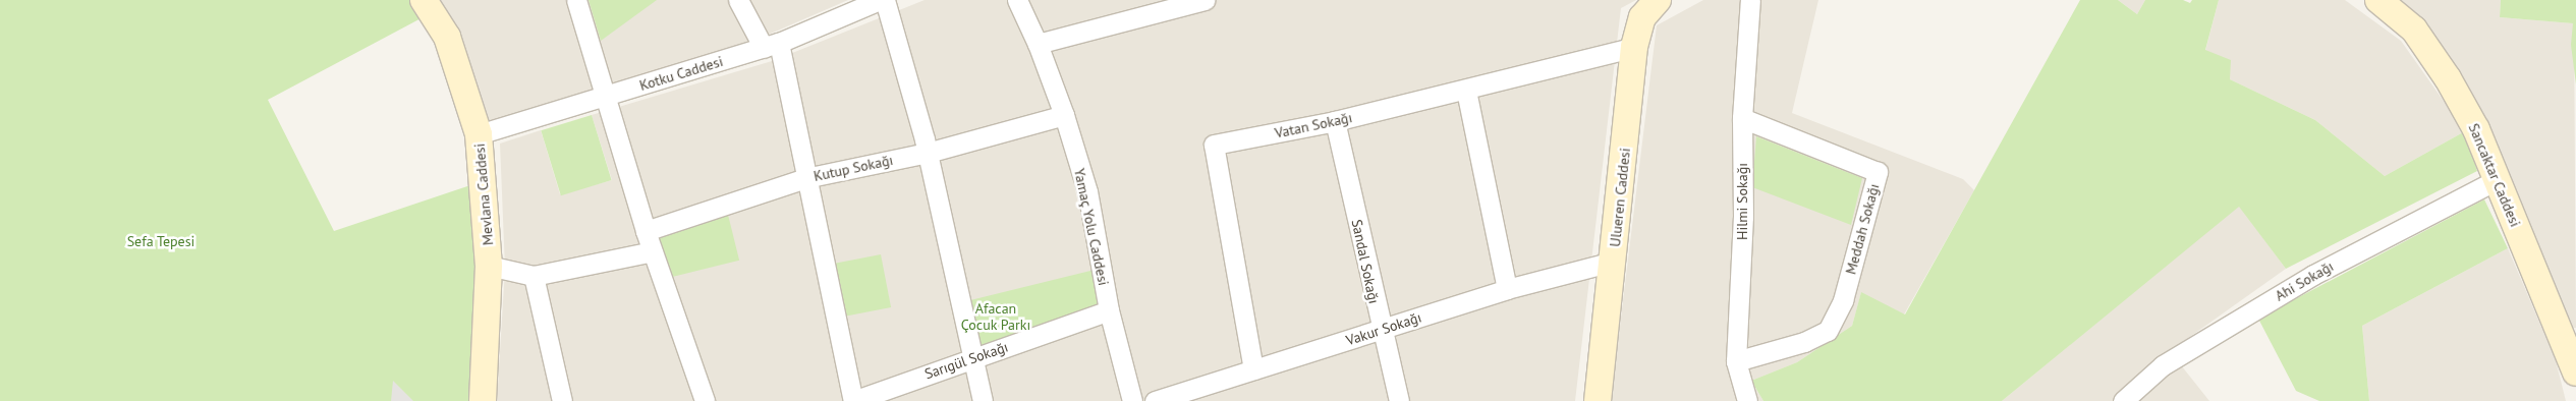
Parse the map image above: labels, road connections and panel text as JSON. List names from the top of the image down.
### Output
{
  "streets": {
    "street": [
      "Kotku Caddesi",
      "Vatan Sokağı",
      "Kutup Sokağı",
      "Sancaktar Caddesi",
      "Mevlana Caddesi",
      "Ulueren Caddesi",
      "Hilmi Sokağı",
      "Yamaç Yolu Caddesi",
      "Meddah Sokağı",
      "Sandal Sokağı",
      "Ahi Sokağı",
      "Vakur Sokağı",
      "Sarıgül Sokağı"
    ]
  },
  "crossings": [
    ["Kotku Caddesi", "Mevlana Caddesi"],
    ["Vatan Sokağı", "Ulueren Caddesi"],
    ["Vatan Sokağı", "Sandal Sokağı"],
    ["Vatan Sokağı", "Vakur Sokağı"],
    ["Kutup Sokağı", "Yamaç Yolu Caddesi"],
    ["Sancaktar Caddesi", "Ahi Sokağı"],
    ["Ulueren Caddesi", "Vakur Sokağı"],
    ["Hilmi Sokağı", "Meddah Sokağı"],
    ["Yamaç Yolu Caddesi", "Sarıgül Sokağı"],
    ["Sandal Sokağı", "Vakur Sokağı"]
  ],
  "parks": ["Sefa Tepesi", "Afacan Çocuk Parkı"]
}
